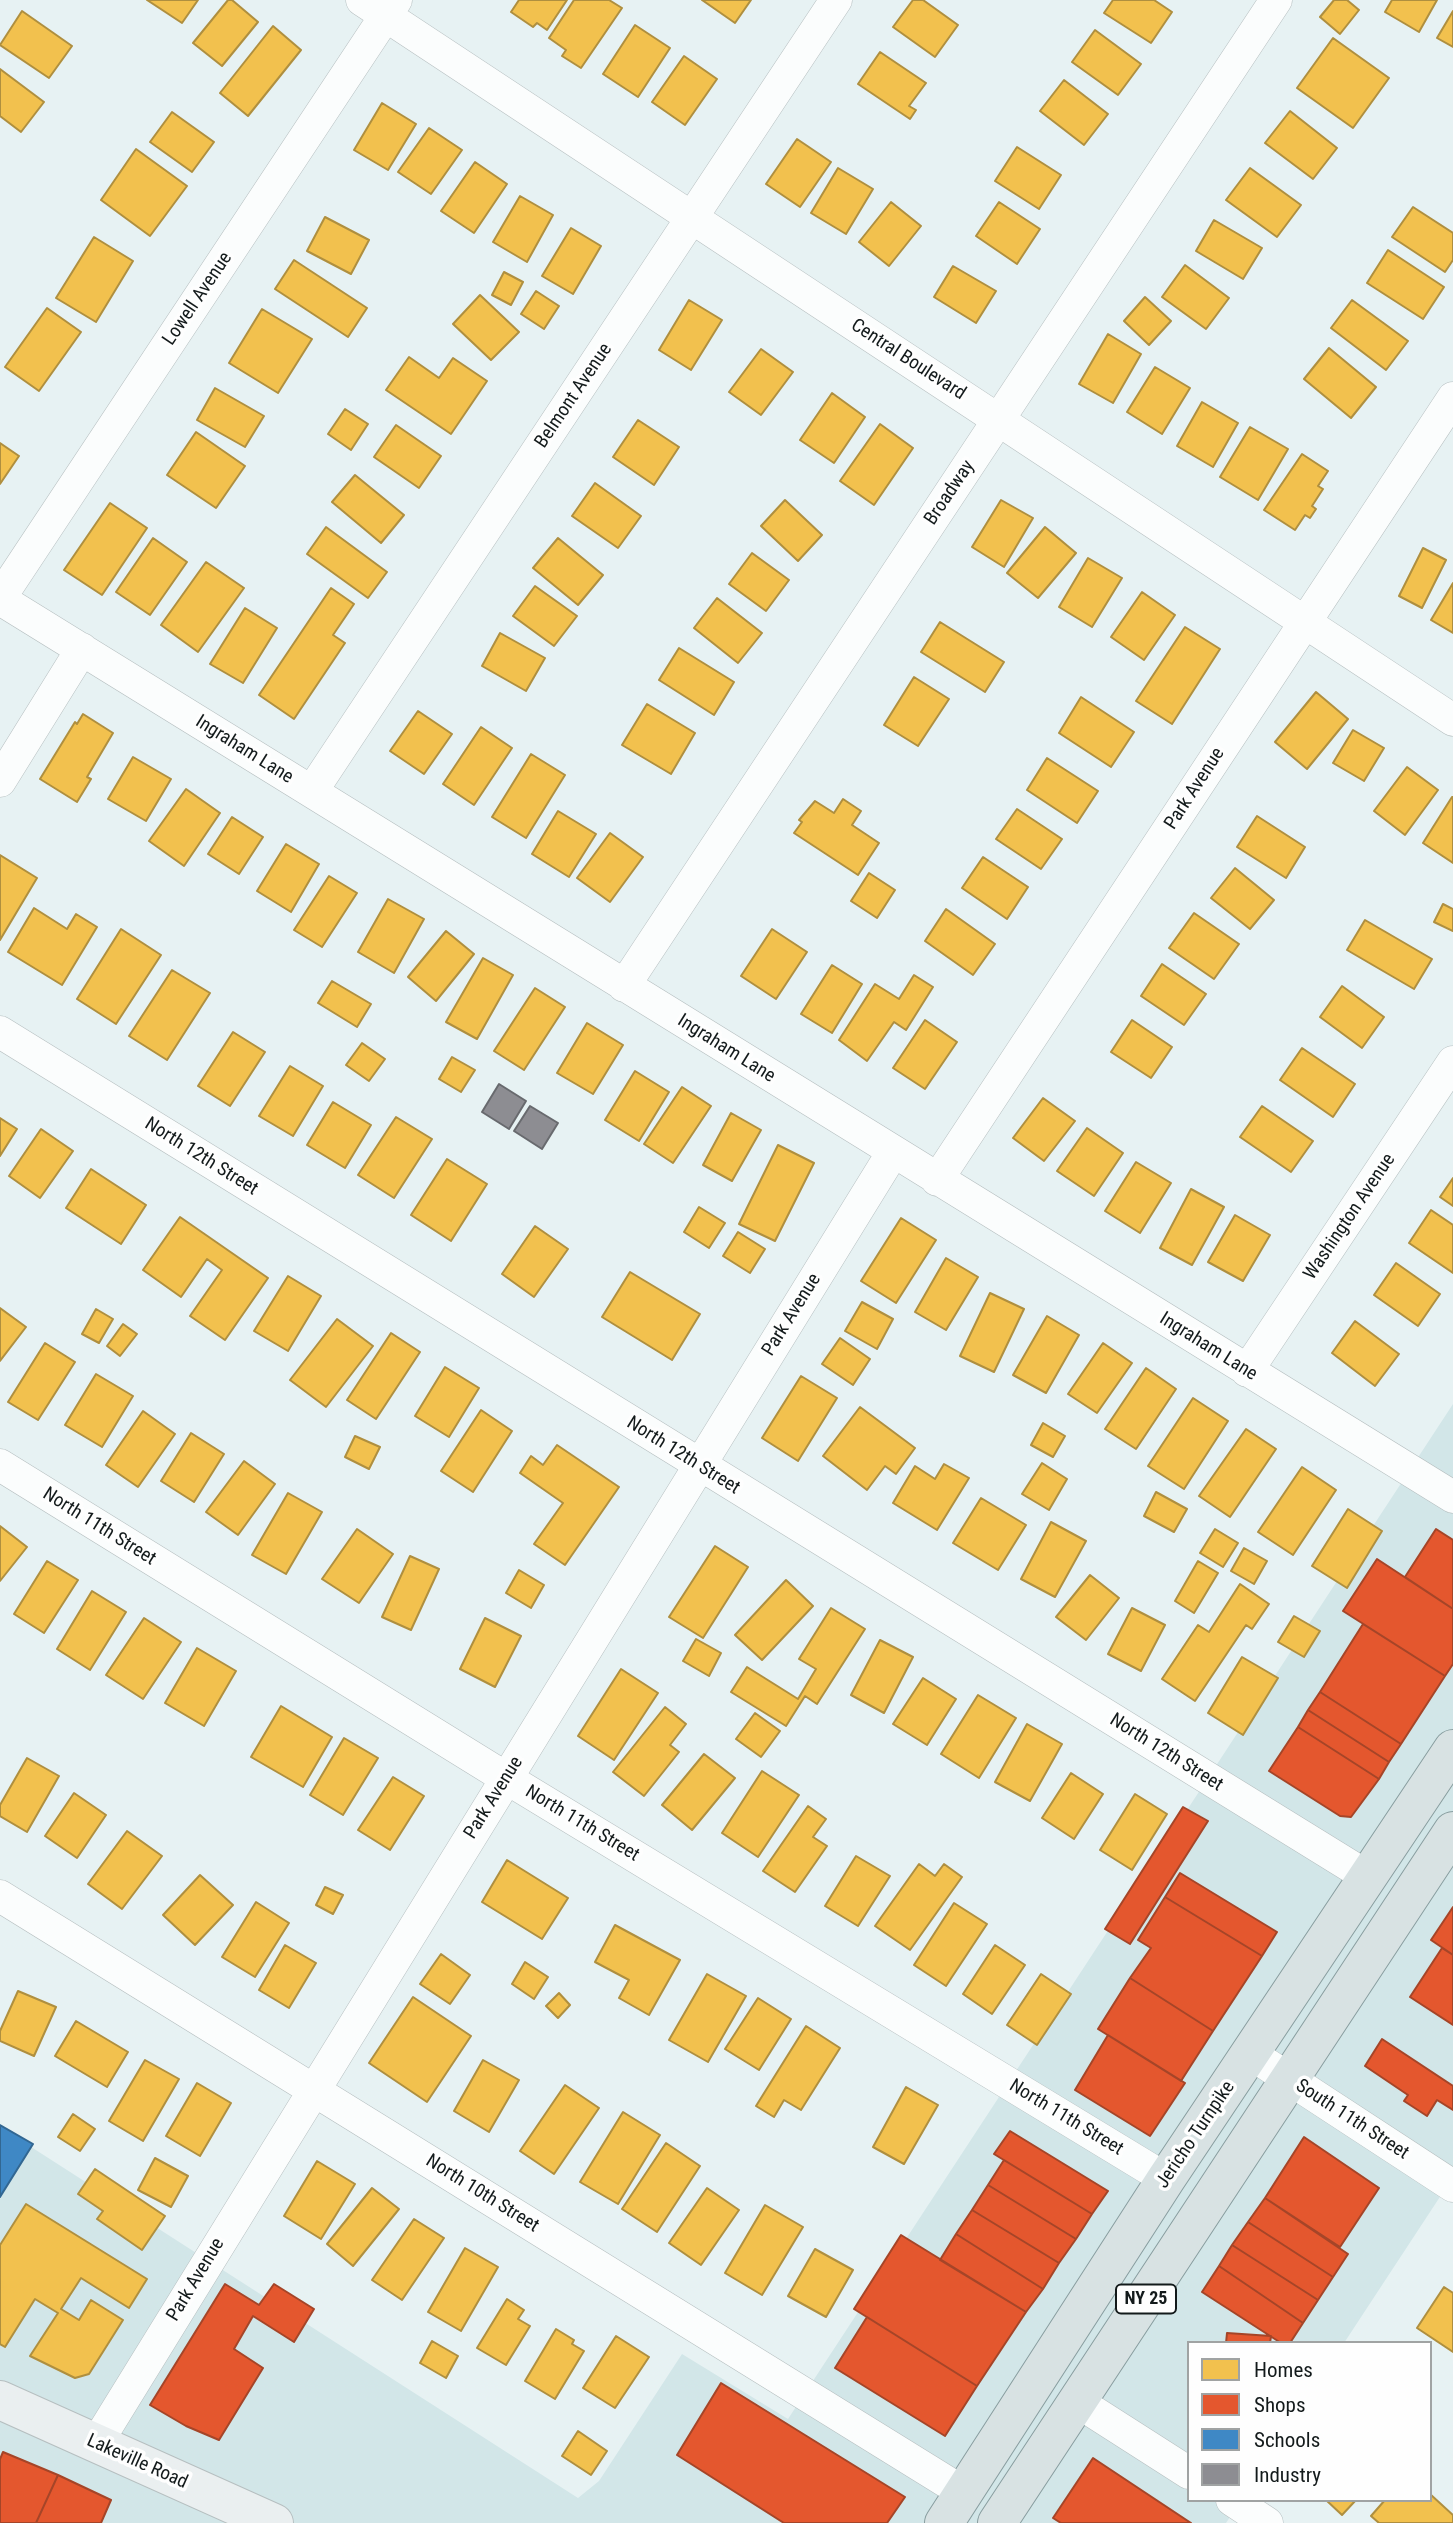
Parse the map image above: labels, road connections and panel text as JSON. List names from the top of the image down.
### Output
{
  "streets": {
    "main road": ["Jericho Turnpike", "NY 25", "Lakeville Road"],
    "street": [
      "Lowell Avenue",
      "Central Boulevard",
      "Belmont Avenue",
      "Broadway",
      "Ingraham Lane",
      "Park Avenue",
      "North 12th Street",
      "Washington Avenue",
      "North 11th Street",
      "South 11th Street",
      "North 10th Street"
    ]
  },
  "crossings": [
    ["Lowell Avenue", "Central Boulevard"],
    ["Lowell Avenue", "Ingraham Lane"],
    ["Central Boulevard", "Belmont Avenue"],
    ["Central Boulevard", "Broadway"],
    ["Central Boulevard", "Park Avenue"],
    ["Belmont Avenue", "Ingraham Lane"],
    ["Broadway", "Ingraham Lane"],
    ["Ingraham Lane", "Park Avenue"],
    ["Ingraham Lane", "Washington Avenue"],
    ["Park Avenue", "North 12th Street"],
    ["Park Avenue", "North 11th Street"],
    ["Park Avenue", "North 10th Street"],
    ["Park Avenue", "Lakeville Road"],
    ["North 12th Street", "Jericho Turnpike"],
    ["North 11th Street", "Jericho Turnpike"],
    ["South 11th Street", "Jericho Turnpike"],
    ["South 11th Street", "NY 25"],
    ["Jericho Turnpike", "North 10th Street"]
  ],
  "legend": [
    "Homes",
    "Shops",
    "Schools",
    "Industry"
  ]
}
